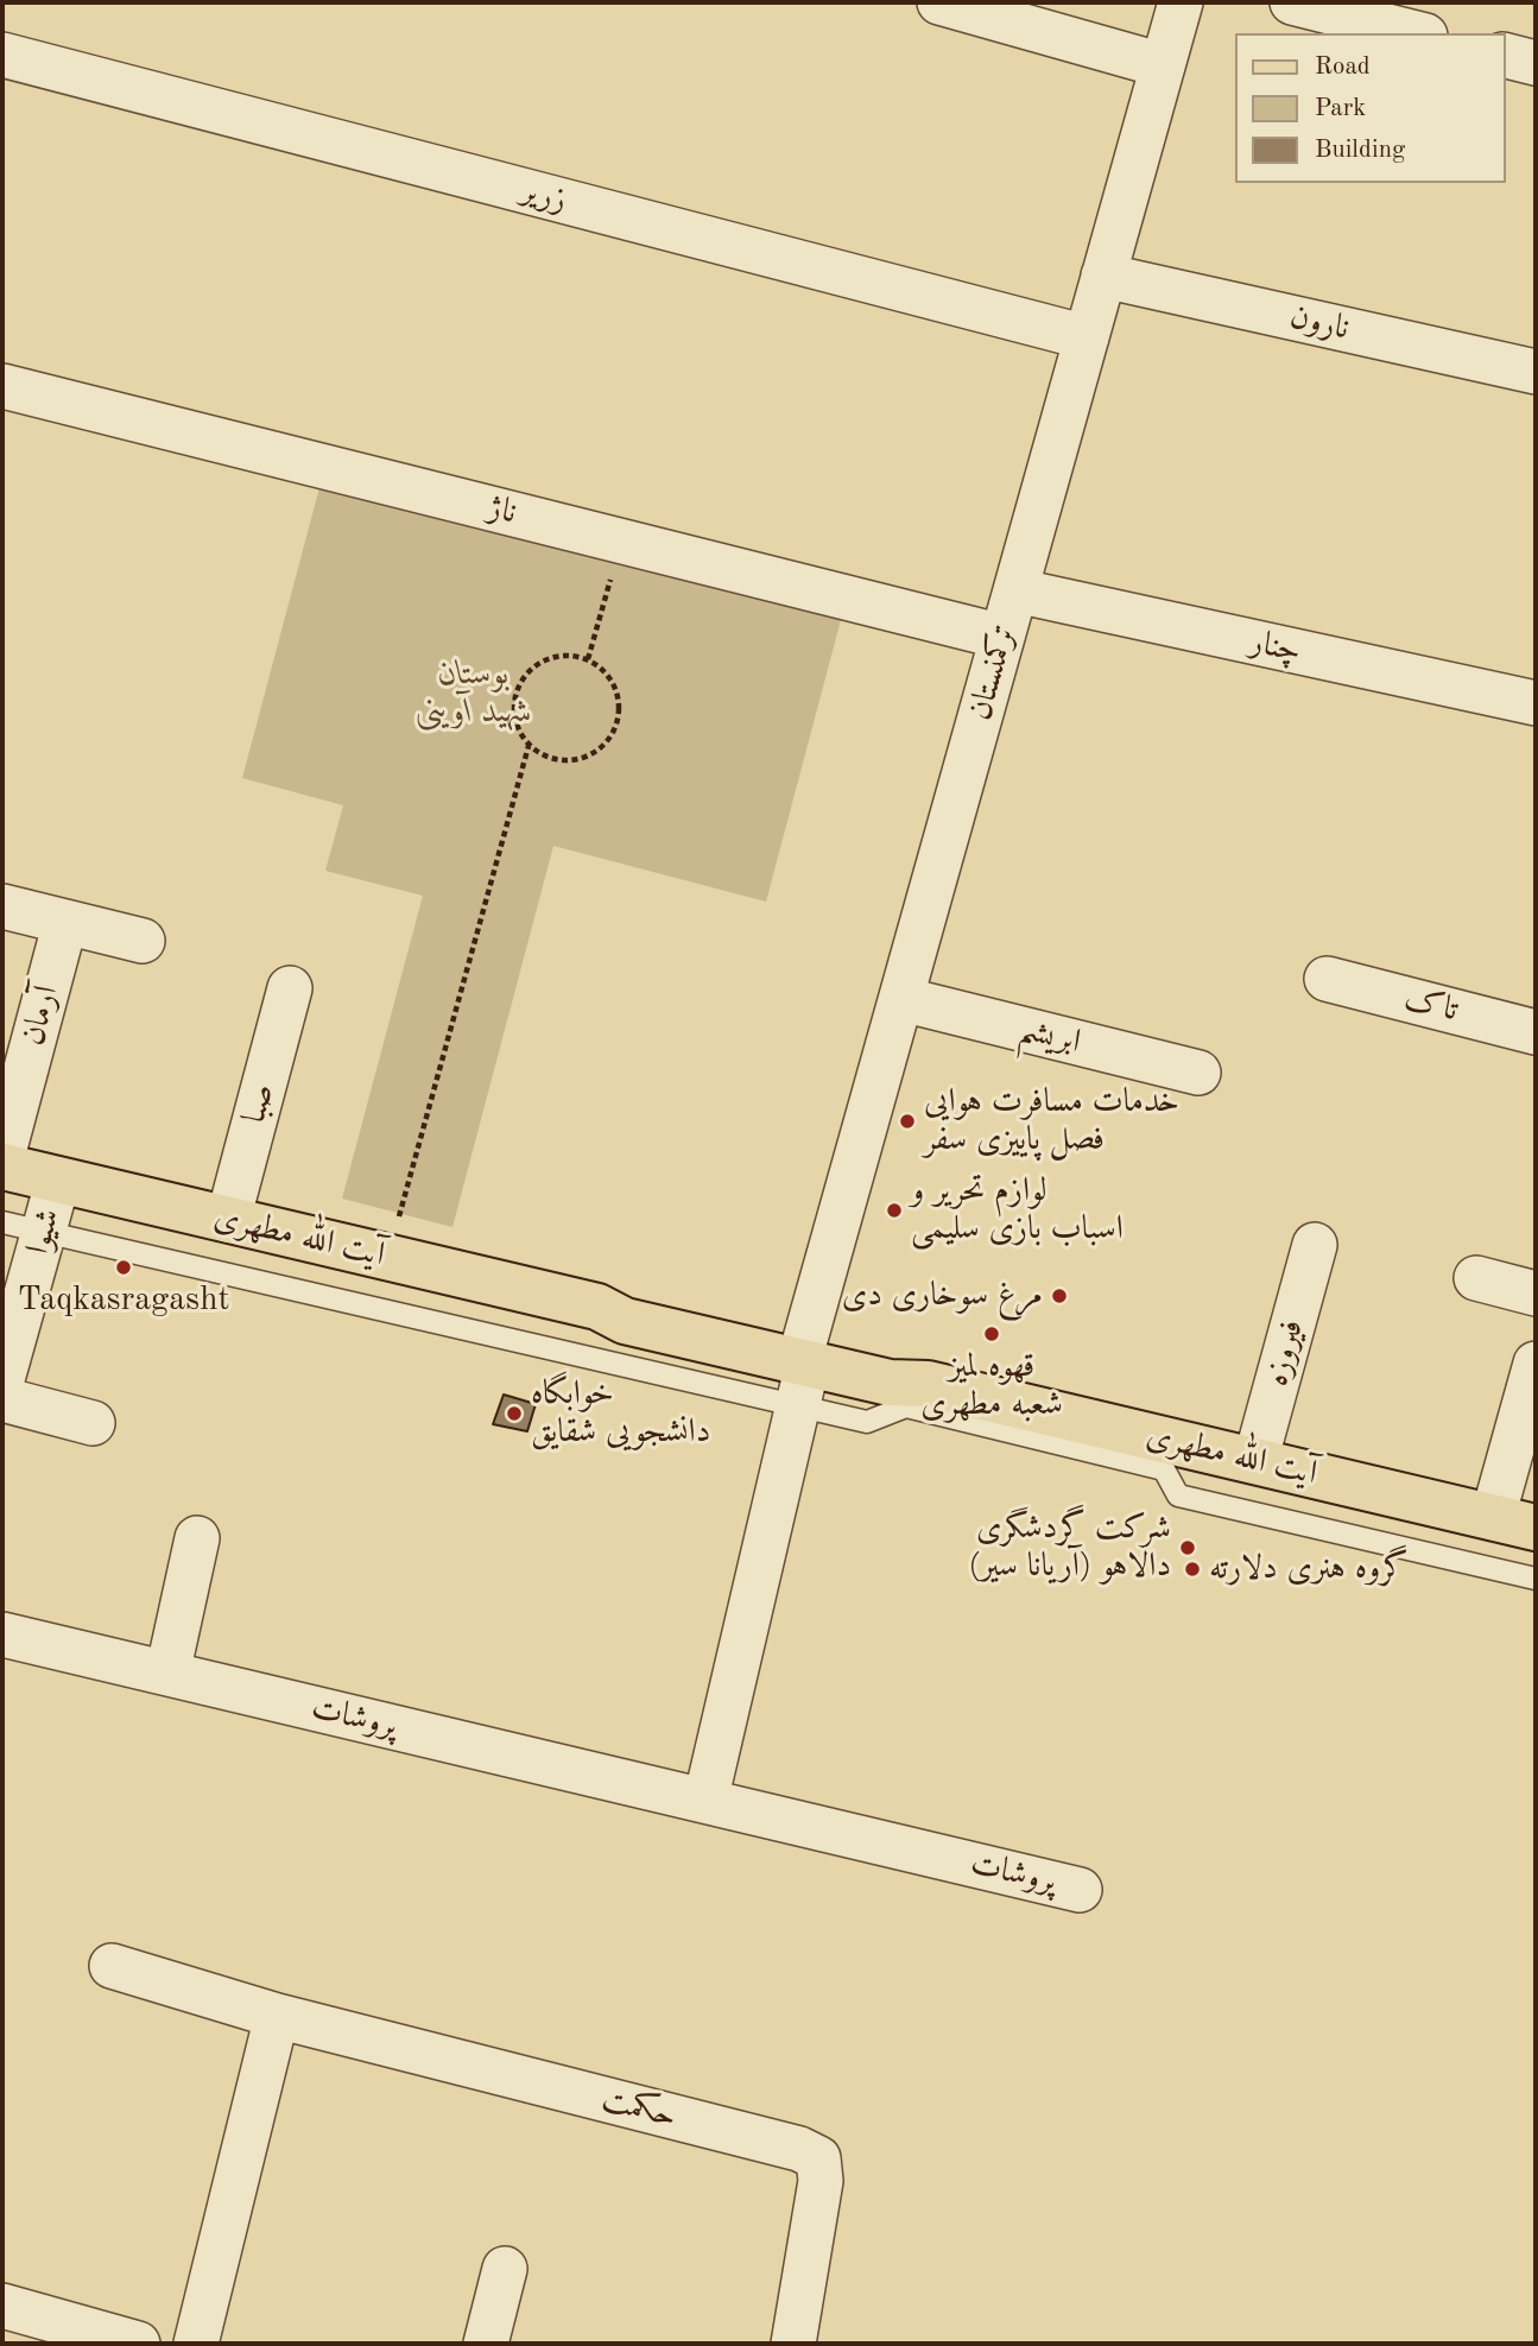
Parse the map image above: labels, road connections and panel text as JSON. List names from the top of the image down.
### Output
{
  "streets": {
    "main road": ["آیت الله مطهری"],
    "street": [
      "زریر",
      "نارون",
      "ناژ",
      "چنار",
      "ترکمنستان",
      "تاک",
      "آرمان",
      "ابریشم",
      "صبا",
      "شیوا",
      "فیروزه",
      "پروشات",
      "حکمت"
    ]
  },
  "crossings": [
    ["زریر", "ترکمنستان"],
    ["نارون", "ترکمنستان"],
    ["ناژ", "ترکمنستان"],
    ["چنار", "ترکمنستان"],
    ["ترکمنستان", "ابریشم"],
    ["ترکمنستان", "آیت الله مطهری"],
    ["صبا", "آیت الله مطهری"],
    ["شیوا", "آیت الله مطهری"],
    ["آیت الله مطهری", "فیروزه"]
  ],
  "parks": ["بوستان شهید آوینی"],
  "places": [
    "خدمات مسافرت هوایی فصل پاییزی سفر",
    "لوازم تحریر و اسباب بازی سلیمی",
    "Taqkasragasht",
    "مرغ سوخاری دی",
    "قهوه لمیز شعبه مطهری",
    "خوابگاه دانشجویی شقایق",
    "شرکت گردشگری دالاهو (آریانا سیر)",
    "گروه هنری دلارته"
  ],
  "legend": ["Road", "Park", "Building"]
}
